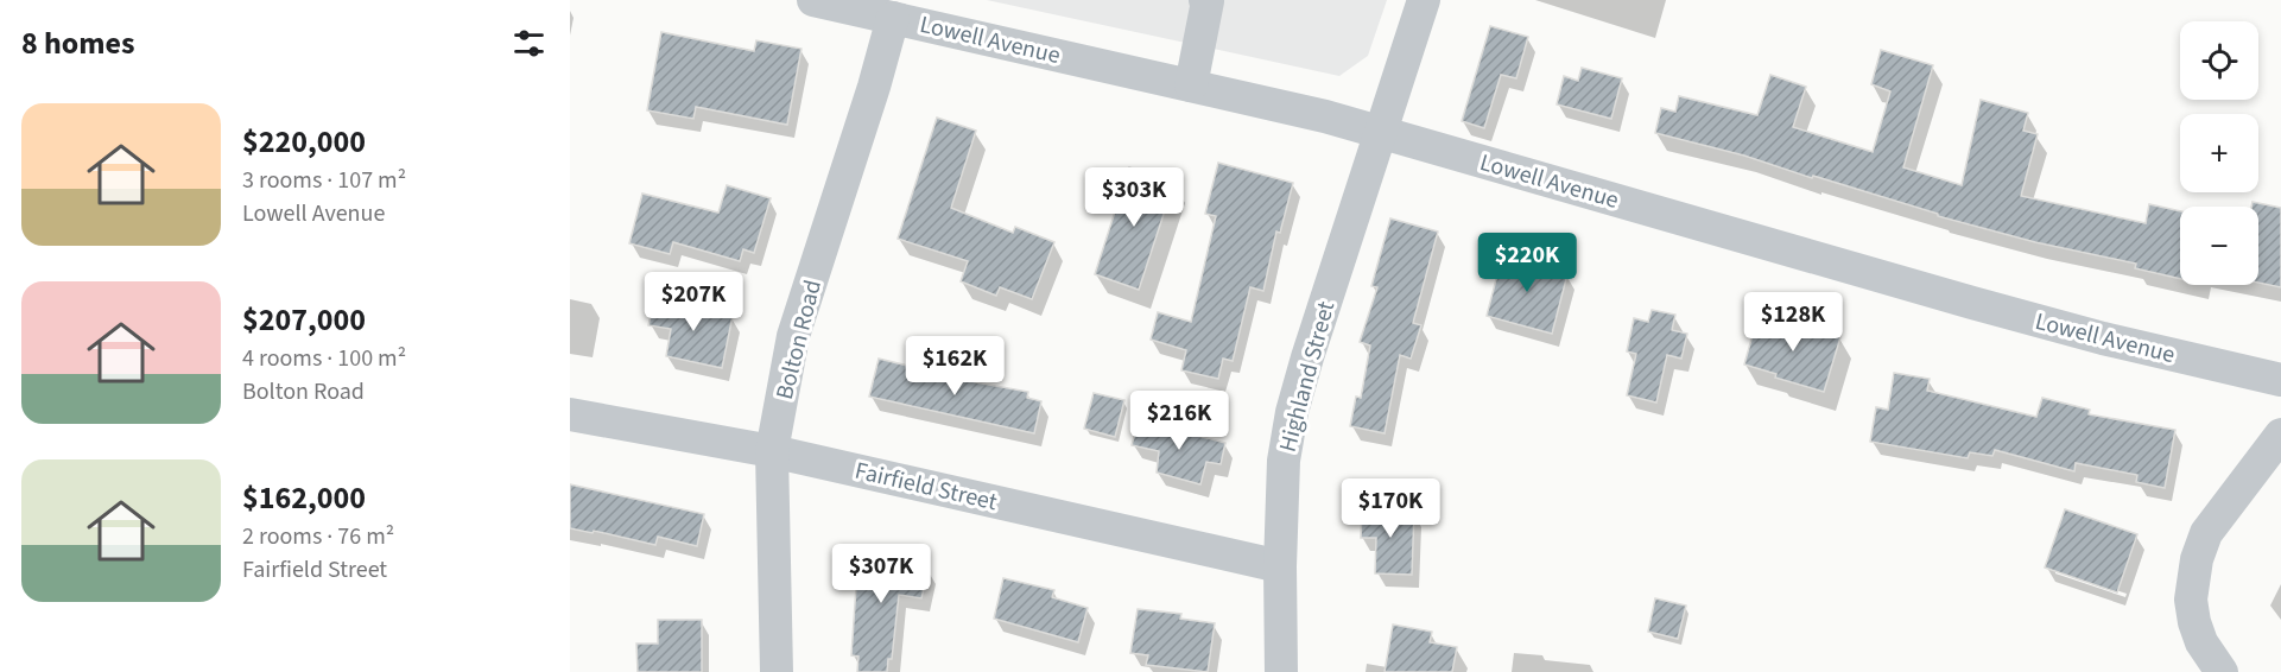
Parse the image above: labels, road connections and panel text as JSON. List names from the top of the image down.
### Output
{
  "streets": {
    "street": [
      "Lowell Avenue",
      "Bolton Road",
      "Highland Street",
      "Fairfield Street"
    ]
  },
  "crossings": [
    ["Lowell Avenue", "Bolton Road"],
    ["Lowell Avenue", "Highland Street"],
    ["Bolton Road", "Fairfield Street"],
    ["Highland Street", "Fairfield Street"]
  ],
  "page": {
    "heading": "8 homes",
    "map_buttons": ["+", "−"],
    "list": [
      {
        "name": "$220,000",
        "note": "3 rooms · 107 m² · Lowell Avenue"
      },
      {
        "name": "$207,000",
        "note": "4 rooms · 100 m² · Bolton Road"
      },
      {
        "name": "$162,000",
        "note": "2 rooms · 76 m² · Fairfield Street"
      }
    ],
    "price": [
      "$303K",
      "$220K",
      "$207K",
      "$128K",
      "$162K",
      "$216K",
      "$170K",
      "$307K"
    ]
  }
}
